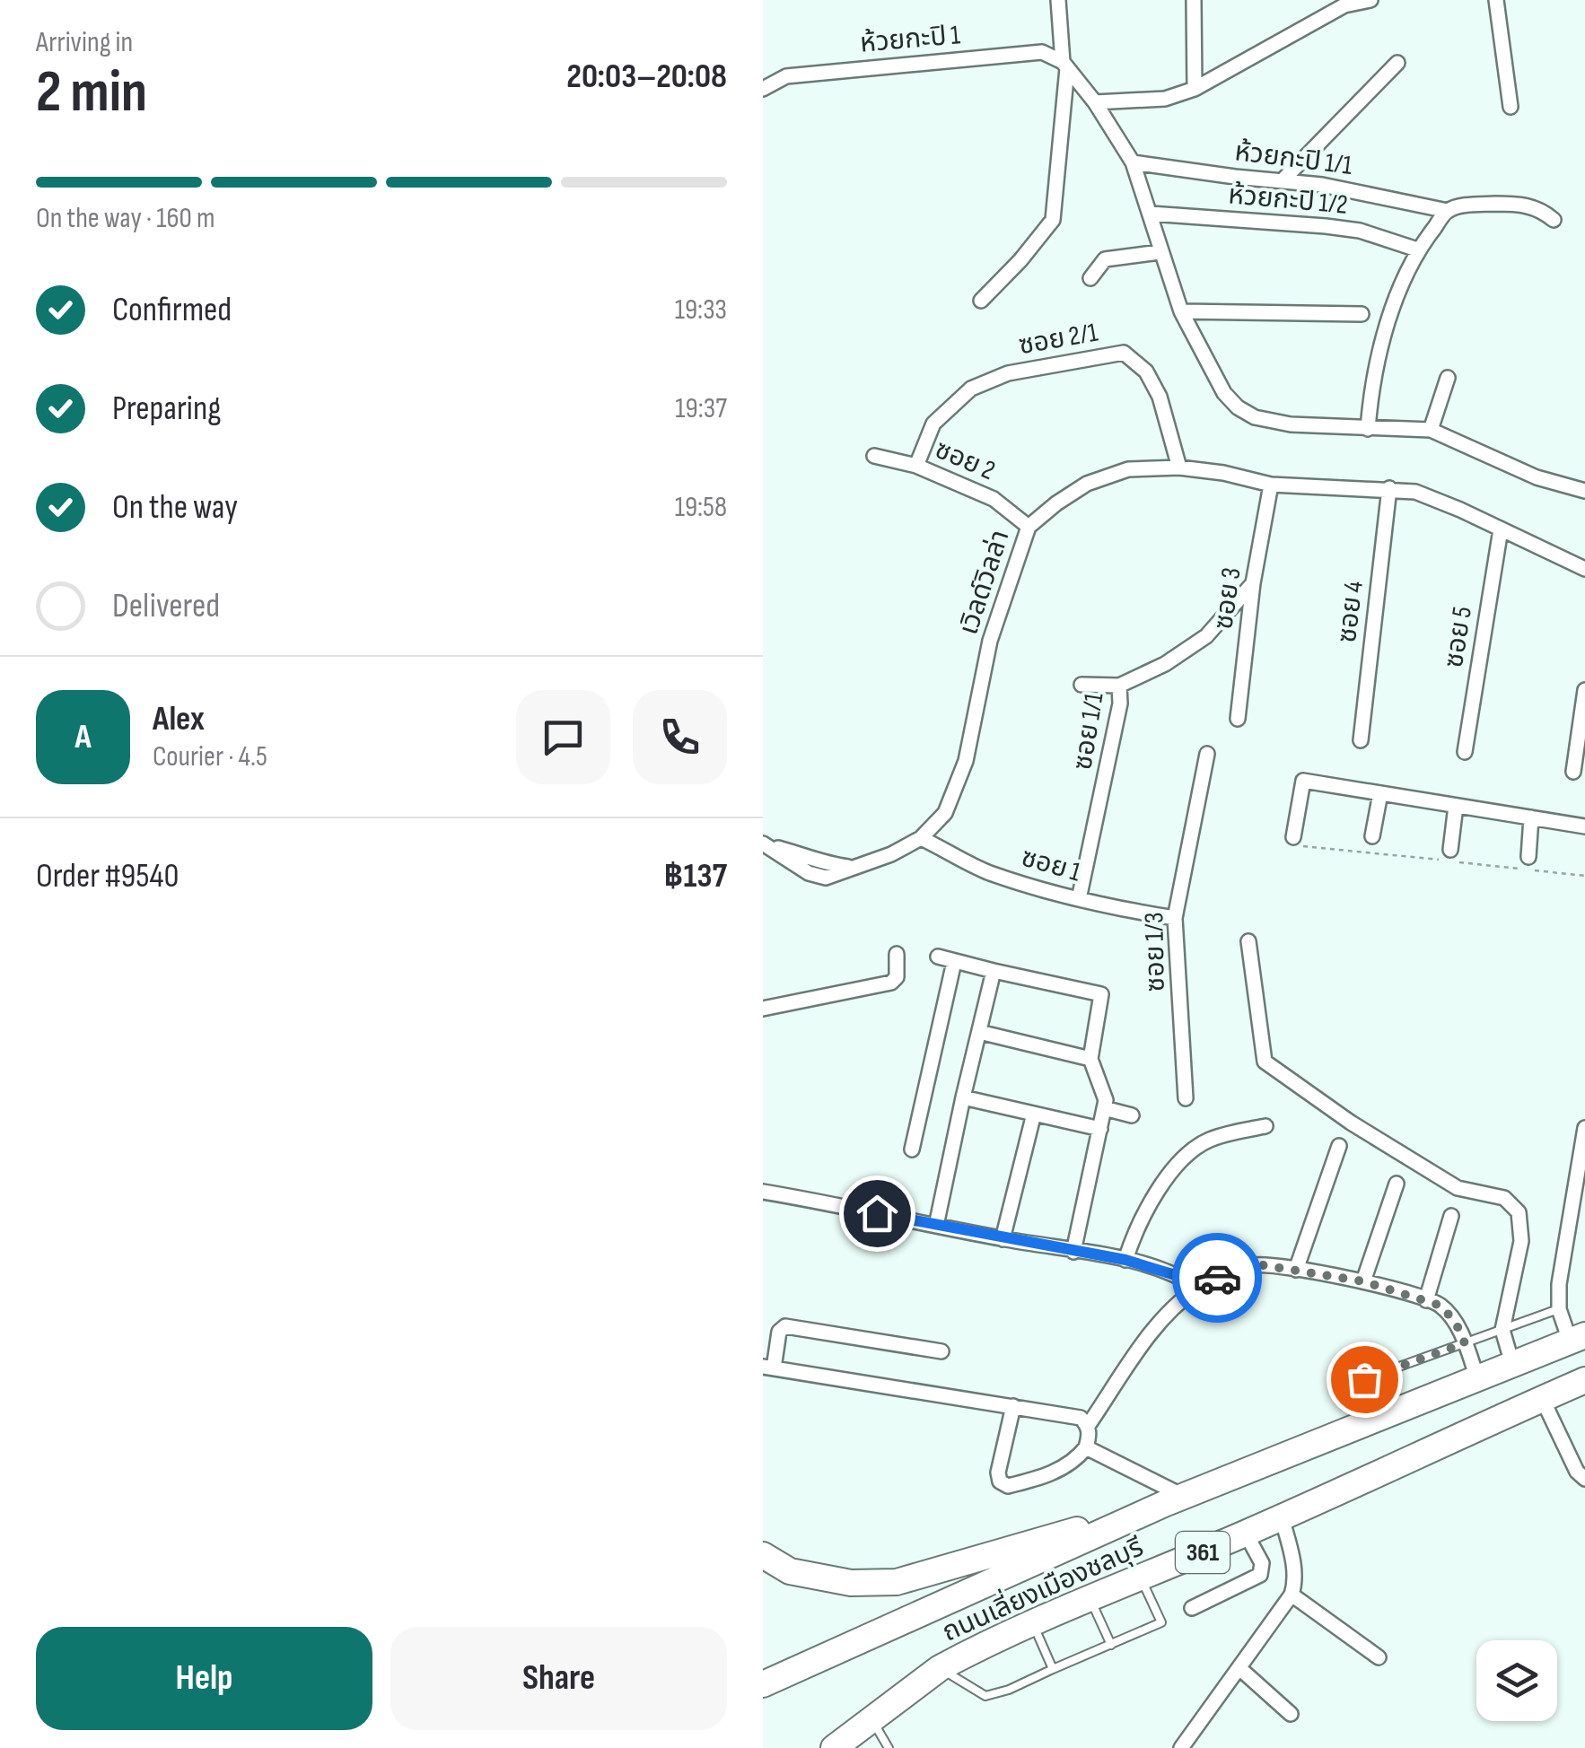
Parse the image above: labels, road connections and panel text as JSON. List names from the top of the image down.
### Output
{
  "streets": {
    "highway": ["361", "ถนนเลี่ยงเมืองชลบุรี"],
    "street": [
      "ห้วยกะปิ 1",
      "ห้วยกะปิ 1/1",
      "ห้วยกะปิ 1/2",
      "ซอย 2/1",
      "ซอย 2",
      "เวิลด์วิลล่า",
      "ซอย 3",
      "ซอย 4",
      "ซอย 5",
      "ซอย 1/1",
      "ซอย 1",
      "ซอย 1/3"
    ]
  },
  "crossings": [
    ["ซอย 2/1", "ซอย 2"],
    ["ซอย 2/1", "เวิลด์วิลล่า"],
    ["ซอย 2", "เวิลด์วิลล่า"],
    ["เวิลด์วิลล่า", "ซอย 3"],
    ["เวิลด์วิลล่า", "ซอย 4"],
    ["เวิลด์วิลล่า", "ซอย 5"],
    ["เวิลด์วิลล่า", "ซอย 1"],
    ["ซอย 3", "ซอย 1/1"],
    ["ซอย 1/1", "ซอย 1"],
    ["ซอย 1", "ซอย 1/3"]
  ],
  "page": {
    "heading": ["2 min", "Arriving in", "20:03–20:08"],
    "panel": [
      "Alex",
      "Courier · 4.5",
      "Order #9540",
      "฿137"
    ],
    "bar": "On the way · 160 m",
    "list": [
      ["Confirmed", "19:33"],
      ["Preparing", "19:37"],
      ["On the way", "19:58"],
      "Delivered"
    ],
    "round": "A",
    "buttons": ["Help", "Share"]
  }
}
